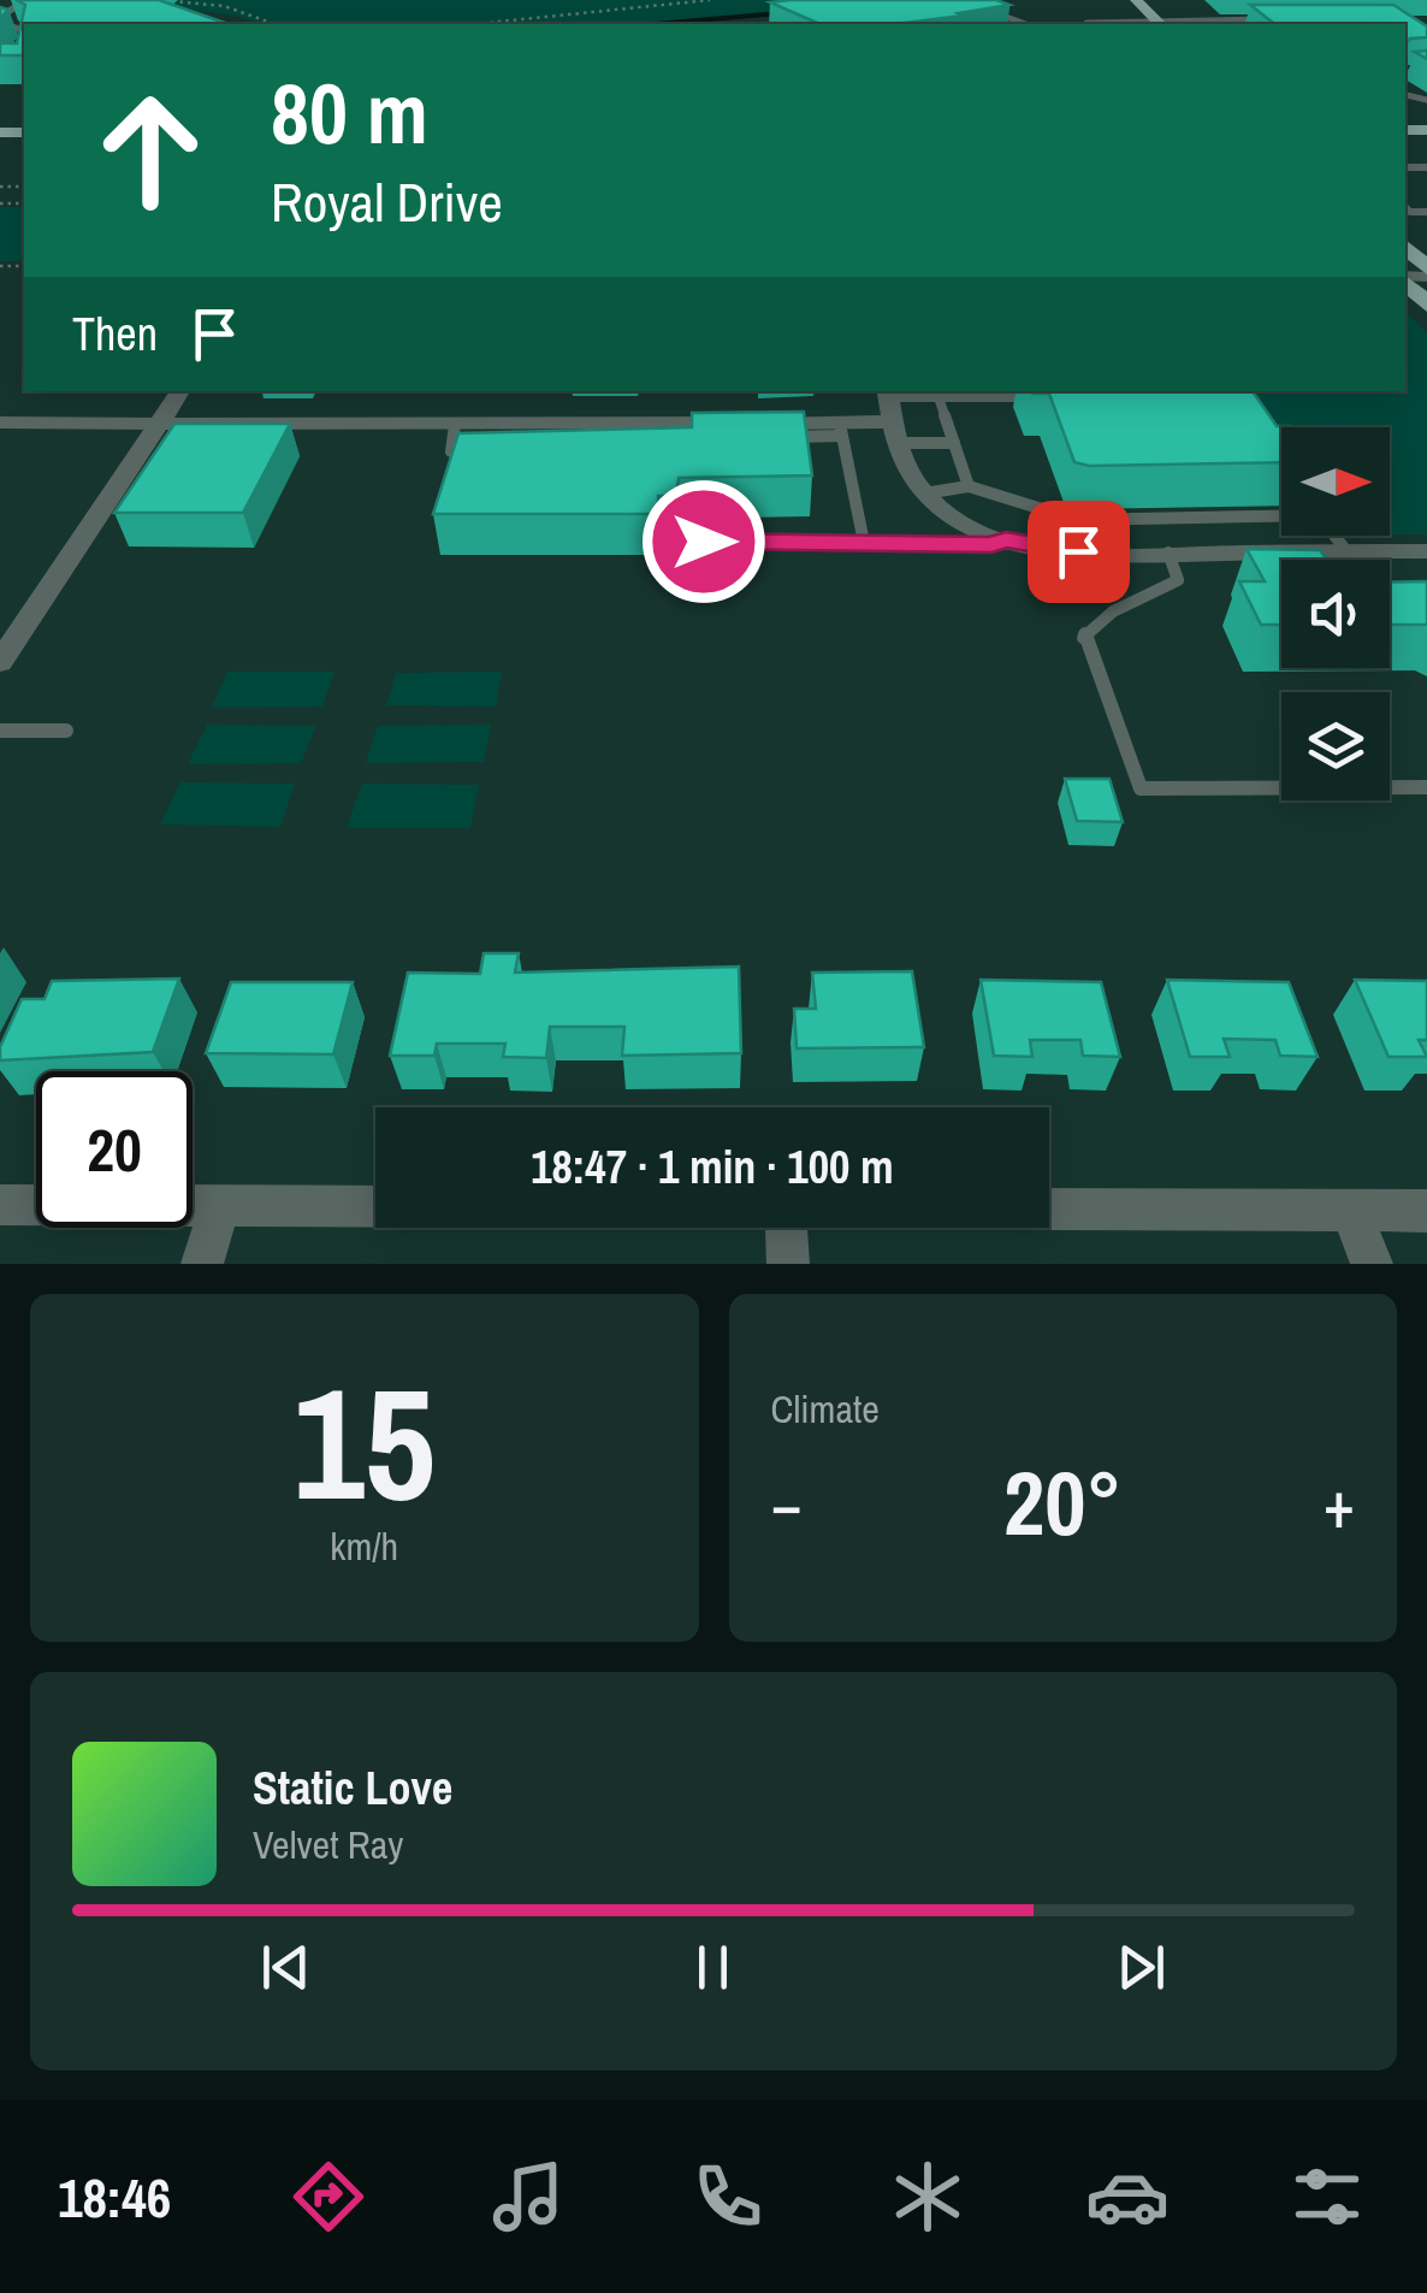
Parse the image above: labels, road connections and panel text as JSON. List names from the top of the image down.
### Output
{
  "north": "right",
  "page": {
    "turn": ["80 m", "Royal Drive"],
    "then": "Then",
    "limit": "20",
    "trip": "18:47 · 1 min · 100 m",
    "tile": [
      ["15", "km/h"],
      "Climate"
    ],
    "heat": ["−", "20°", "+"],
    "song": ["Static Love", "Velvet Ray"],
    "tabs": "18:46"
  }
}
